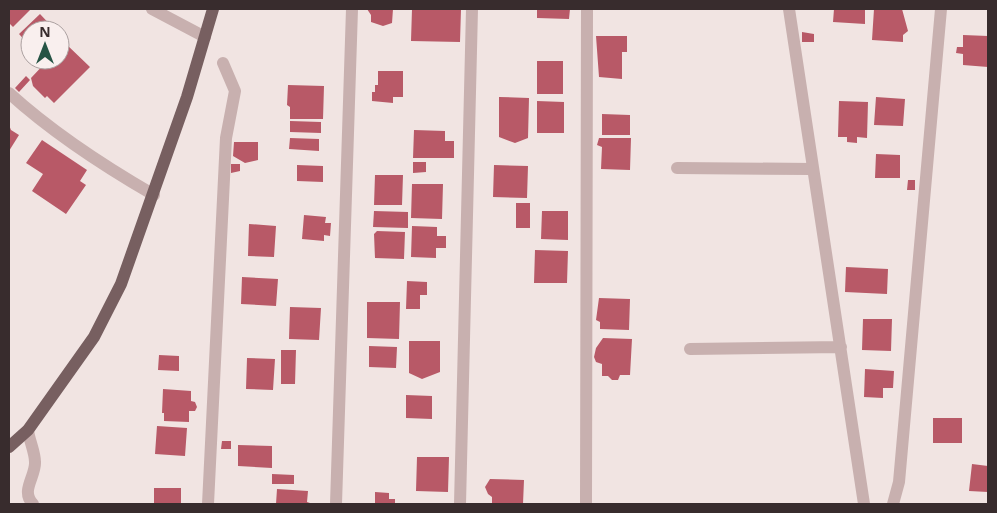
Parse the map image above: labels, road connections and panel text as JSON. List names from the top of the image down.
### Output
{
  "north": "top"
}
